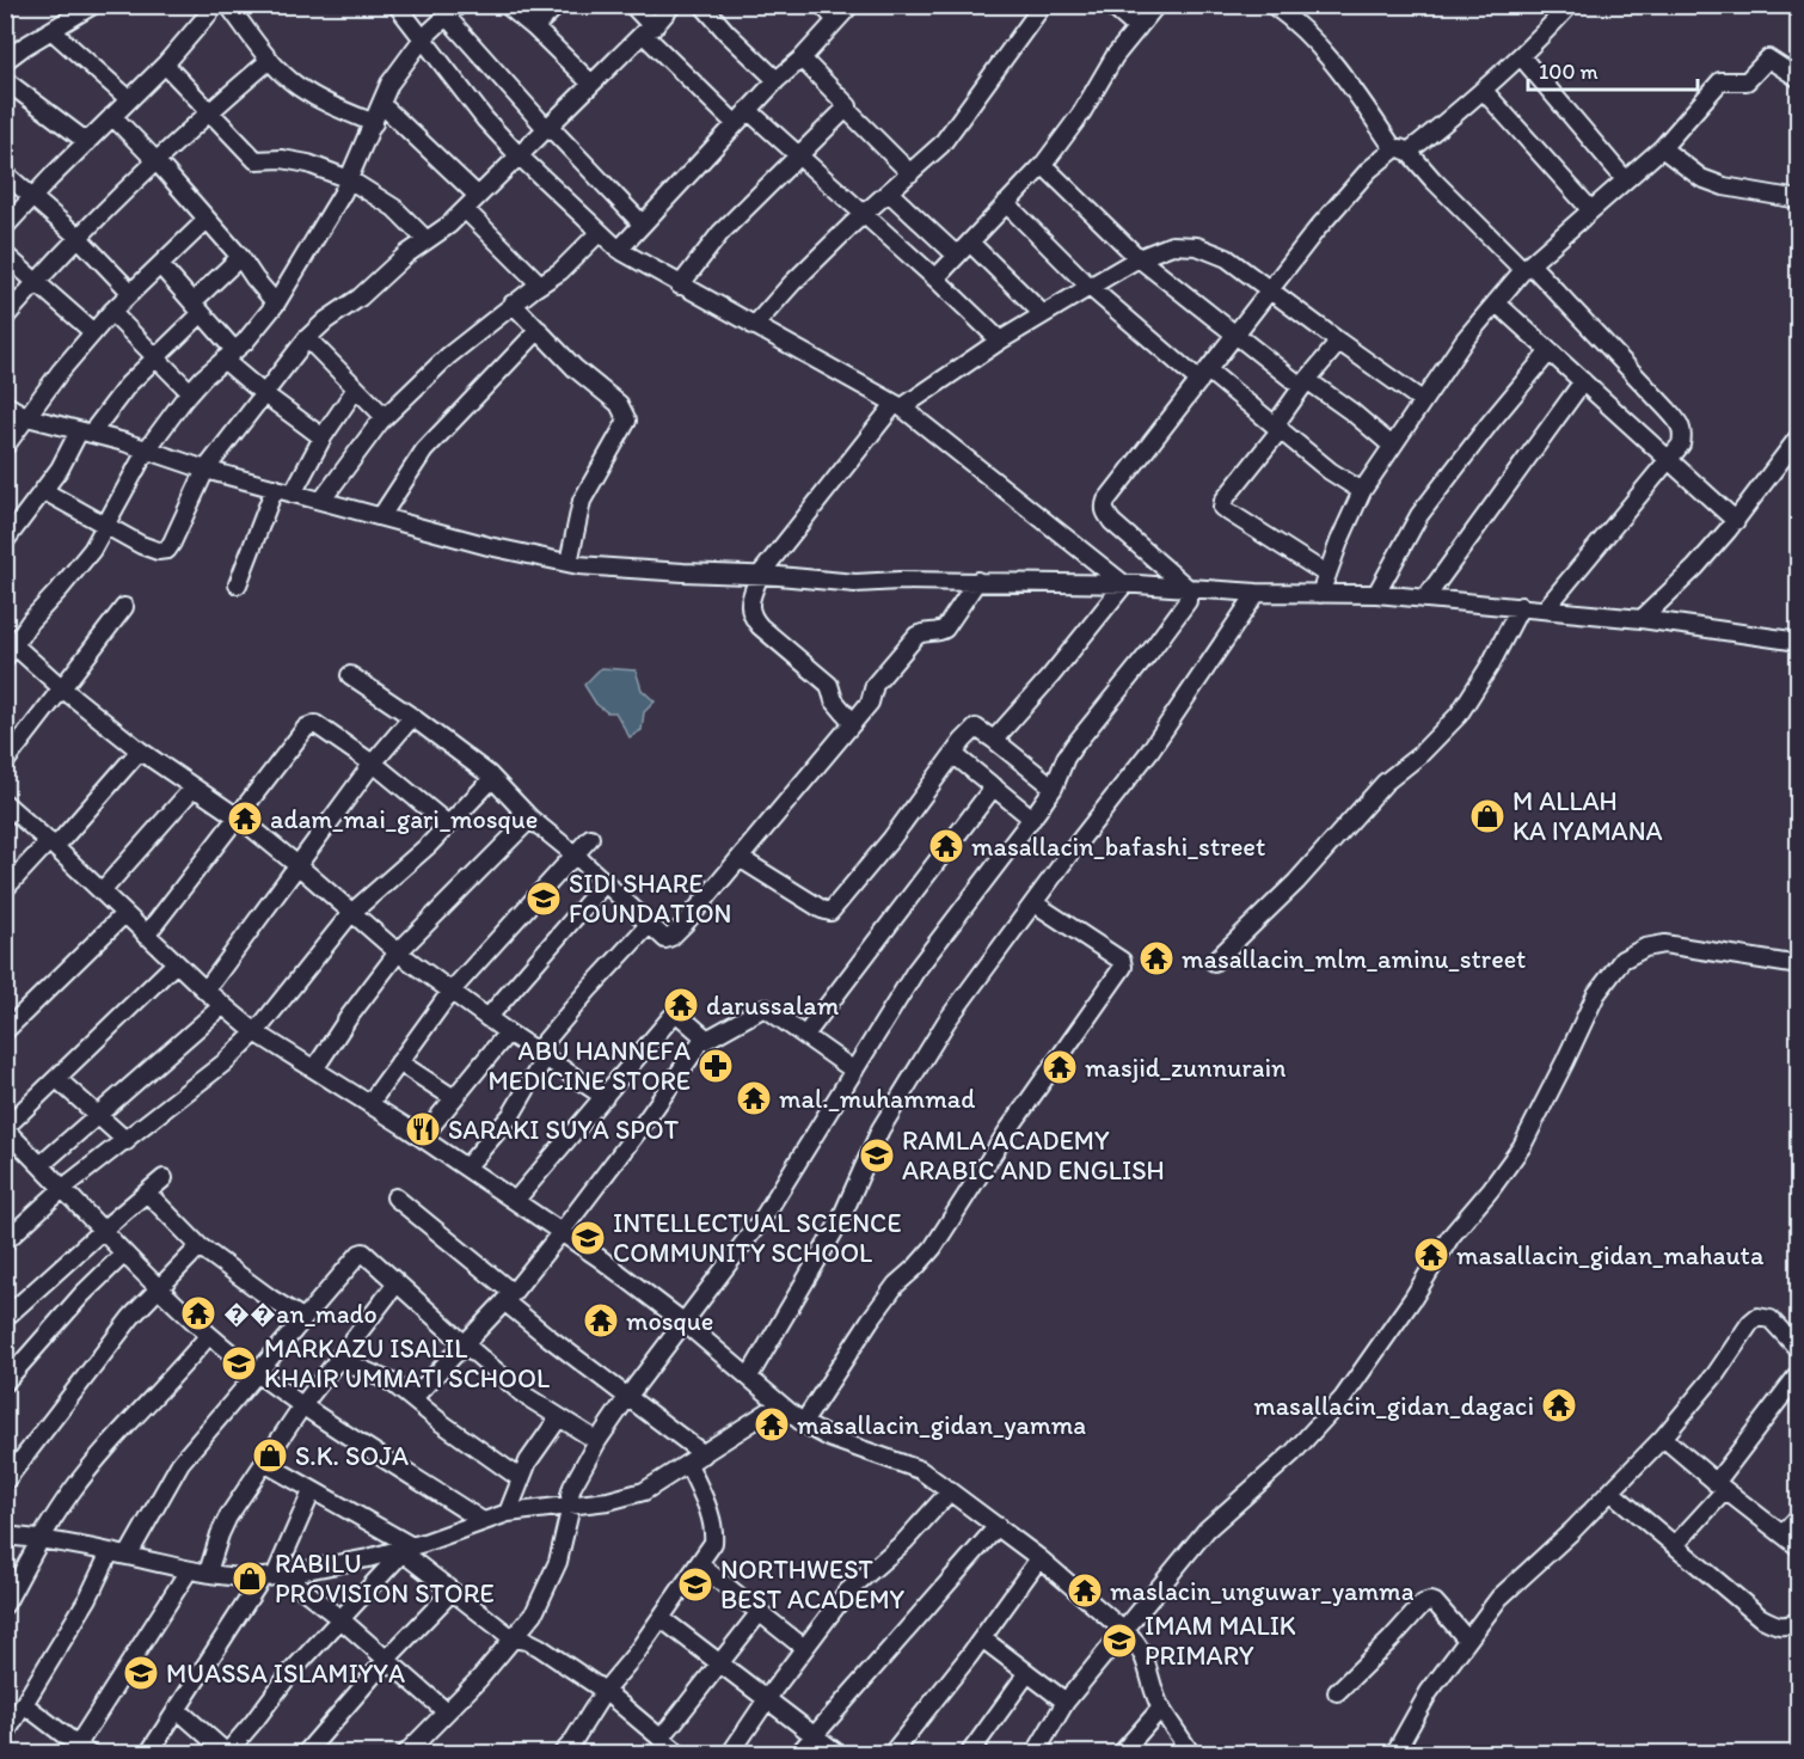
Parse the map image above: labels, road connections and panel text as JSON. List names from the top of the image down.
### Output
{
  "places": {
    "shop": ["M ALLAH KA IYAMANA", "S.K. SOJA", "RABILU PROVISION STORE"],
    "temple": [
      "adam_mai_gari_mosque",
      "masallacin_bafashi_street",
      "masallacin_mlm_aminu_street",
      "darussalam",
      "masjid_zunnurain",
      "mal._muhammad",
      "masallacin_gidan_mahauta",
      "��an_mado",
      "mosque",
      "masallacin_gidan_dagaci",
      "masallacin_gidan_yamma",
      "maslacin_unguwar_yamma"
    ],
    "school or university": [
      "SIDI SHARE FOUNDATION",
      "RAMLA ACADEMY ARABIC AND ENGLISH",
      "INTELLECTUAL SCIENCE COMMUNITY SCHOOL",
      "MARKAZU ISALIL KHAIR UMMATI SCHOOL",
      "NORTHWEST BEST ACADEMY",
      "IMAM MALIK PRIMARY",
      "MUASSA ISLAMIYYA"
    ],
    "pharmacy": ["ABU HANNEFA MEDICINE STORE"],
    "restaurant": ["SARAKI SUYA SPOT"]
  },
  "scale_bar": "100 m"
}
